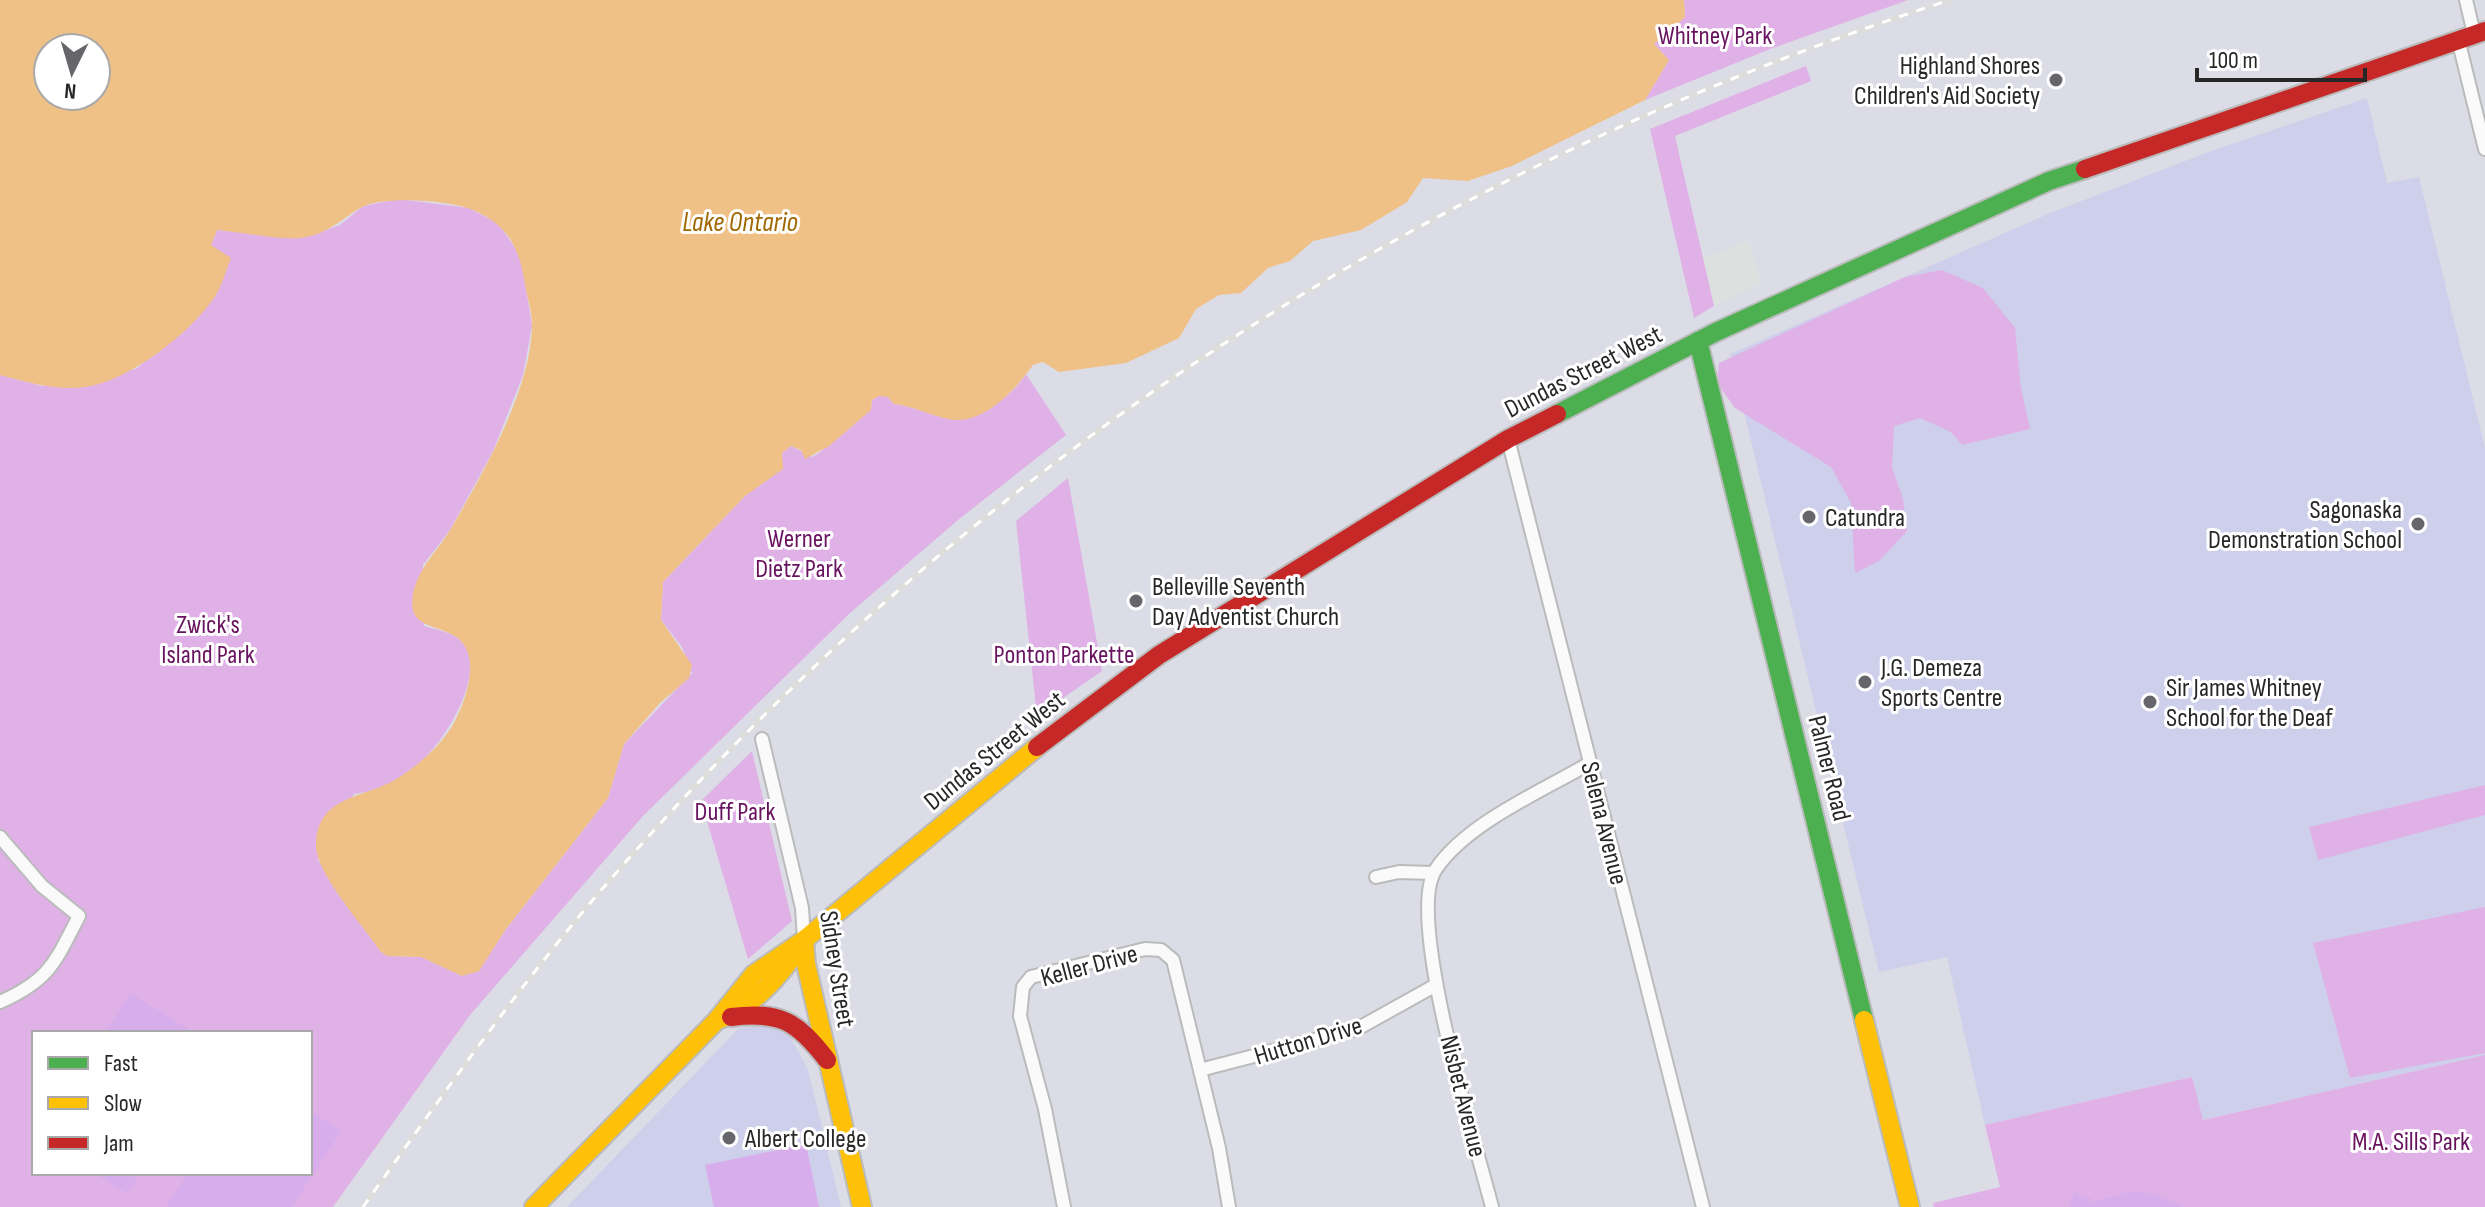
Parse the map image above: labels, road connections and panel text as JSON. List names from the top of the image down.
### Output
{
  "streets": {
    "main road": ["Dundas Street West", "Palmer Road", "Sidney Street"],
    "street": [
      "Selena Avenue",
      "Keller Drive",
      "Hutton Drive",
      "Nisbet Avenue"
    ]
  },
  "crossings": [
    ["Dundas Street West", "Palmer Road"],
    ["Dundas Street West", "Selena Avenue"],
    ["Dundas Street West", "Sidney Street"],
    ["Keller Drive", "Hutton Drive"],
    ["Hutton Drive", "Nisbet Avenue"]
  ],
  "water": ["Lake Ontario"],
  "parks": [
    "Whitney Park",
    "Werner Dietz Park",
    "Zwick's Island Park",
    "Ponton Parkette",
    "Duff Park",
    "M.A. Sills Park"
  ],
  "places": [
    "Highland Shores Children's Aid Society",
    "Catundra",
    "Sagonaska Demonstration School",
    "Belleville Seventh Day Adventist Church",
    "J.G. Demeza Sports Centre",
    "Sir James Whitney School for the Deaf",
    "Albert College"
  ],
  "legend": ["Fast", "Slow", "Jam"],
  "scale_bar": "100 m",
  "north": "bottom"
}
